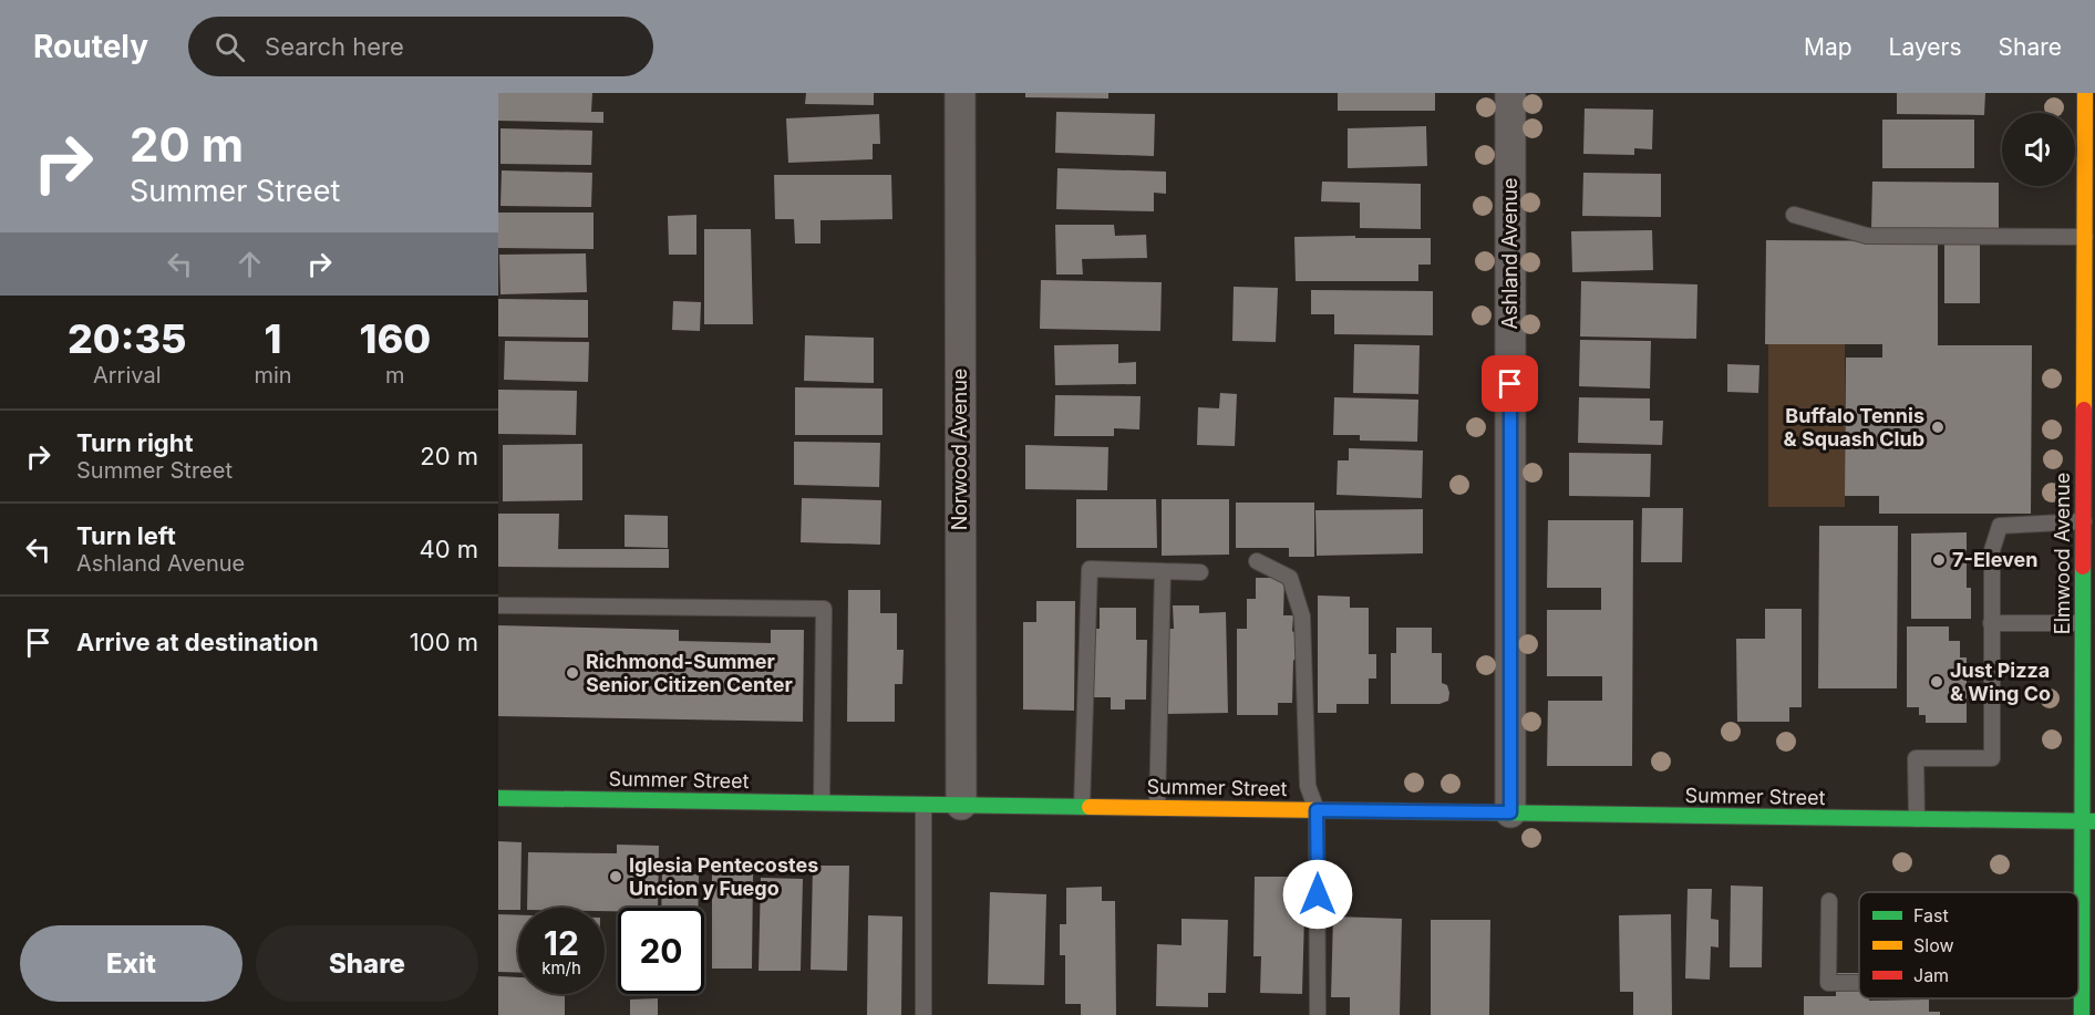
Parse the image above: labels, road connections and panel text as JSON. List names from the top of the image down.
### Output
{
  "streets": {
    "street": [
      "Ashland Avenue",
      "Norwood Avenue",
      "Elmwood Avenue",
      "Summer Street"
    ]
  },
  "crossings": [
    ["Ashland Avenue", "Summer Street"],
    ["Norwood Avenue", "Summer Street"],
    ["Elmwood Avenue", "Summer Street"]
  ],
  "places": [
    "Buffalo Tennis & Squash Club",
    "7-Eleven",
    "Richmond-Summer Senior Citizen Center",
    "Just Pizza & Wing Co",
    "Iglesia Pentecostes Uncion y Fuego"
  ],
  "legend": ["Fast", "Slow", "Jam"],
  "page": {
    "header": "Routely",
    "search": "Search here",
    "nav": ["Map", "Layers", "Share"],
    "turn": ["20 m", "Summer Street"],
    "eta": [
      "20:35",
      "Arrival",
      "1",
      "min",
      "160",
      "m"
    ],
    "list": [
      {
        "name": "Turn right",
        "note": "Summer Street",
        "value": "20 m"
      },
      {
        "name": "Turn left",
        "note": "Ashland Avenue",
        "value": "40 m"
      },
      {
        "name": "Arrive at destination",
        "value": "100 m"
      }
    ],
    "speed": "12 km/h",
    "limit": "20",
    "buttons": ["Exit", "Share"]
  }
}
